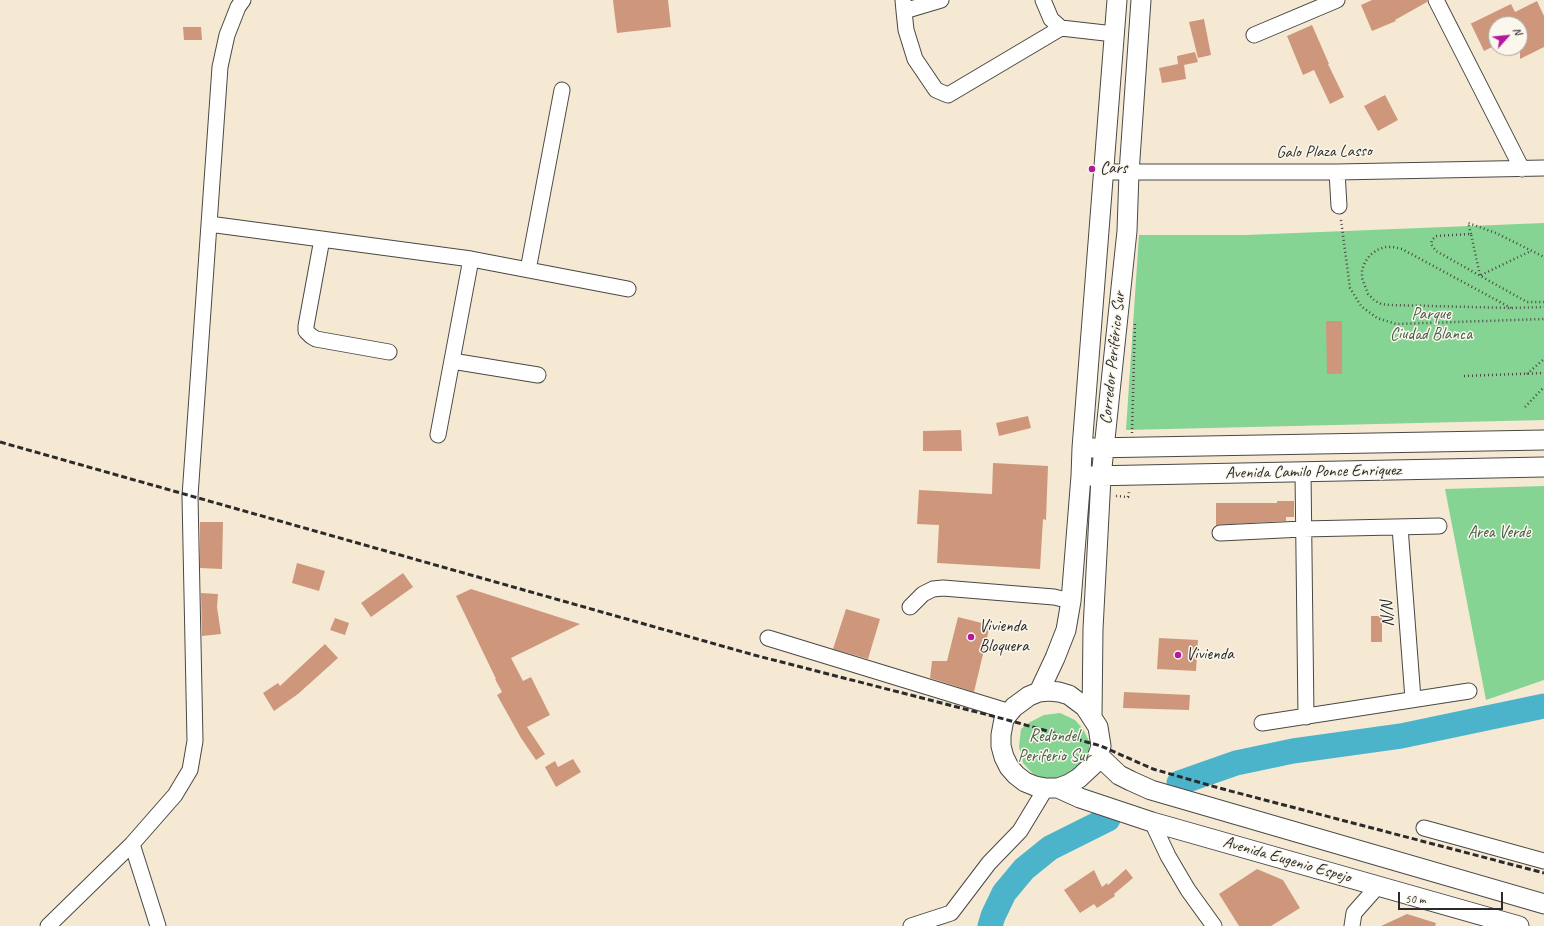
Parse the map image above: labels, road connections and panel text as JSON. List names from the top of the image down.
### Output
{
  "streets": {
    "main road": ["Corredor Periférico Sur", "Avenida Camilo Ponce Enriquez", "Avenida Eugenio Espejo"],
    "street": ["Galo Plaza Lasso", "N/N"]
  },
  "crossings": [
    ["Galo Plaza Lasso", "Corredor Periférico Sur"],
    ["Corredor Periférico Sur", "Avenida Camilo Ponce Enriquez"],
    ["Corredor Periférico Sur", "Avenida Eugenio Espejo"]
  ],
  "parks": ["Parque Ciudad Blanca", "Area Verde", "Redondel Periferio Sur"],
  "places": ["Cars", "Vivienda Bloquera", "Vivienda"],
  "scale_bar": "50 m",
  "north": "top right"
}
